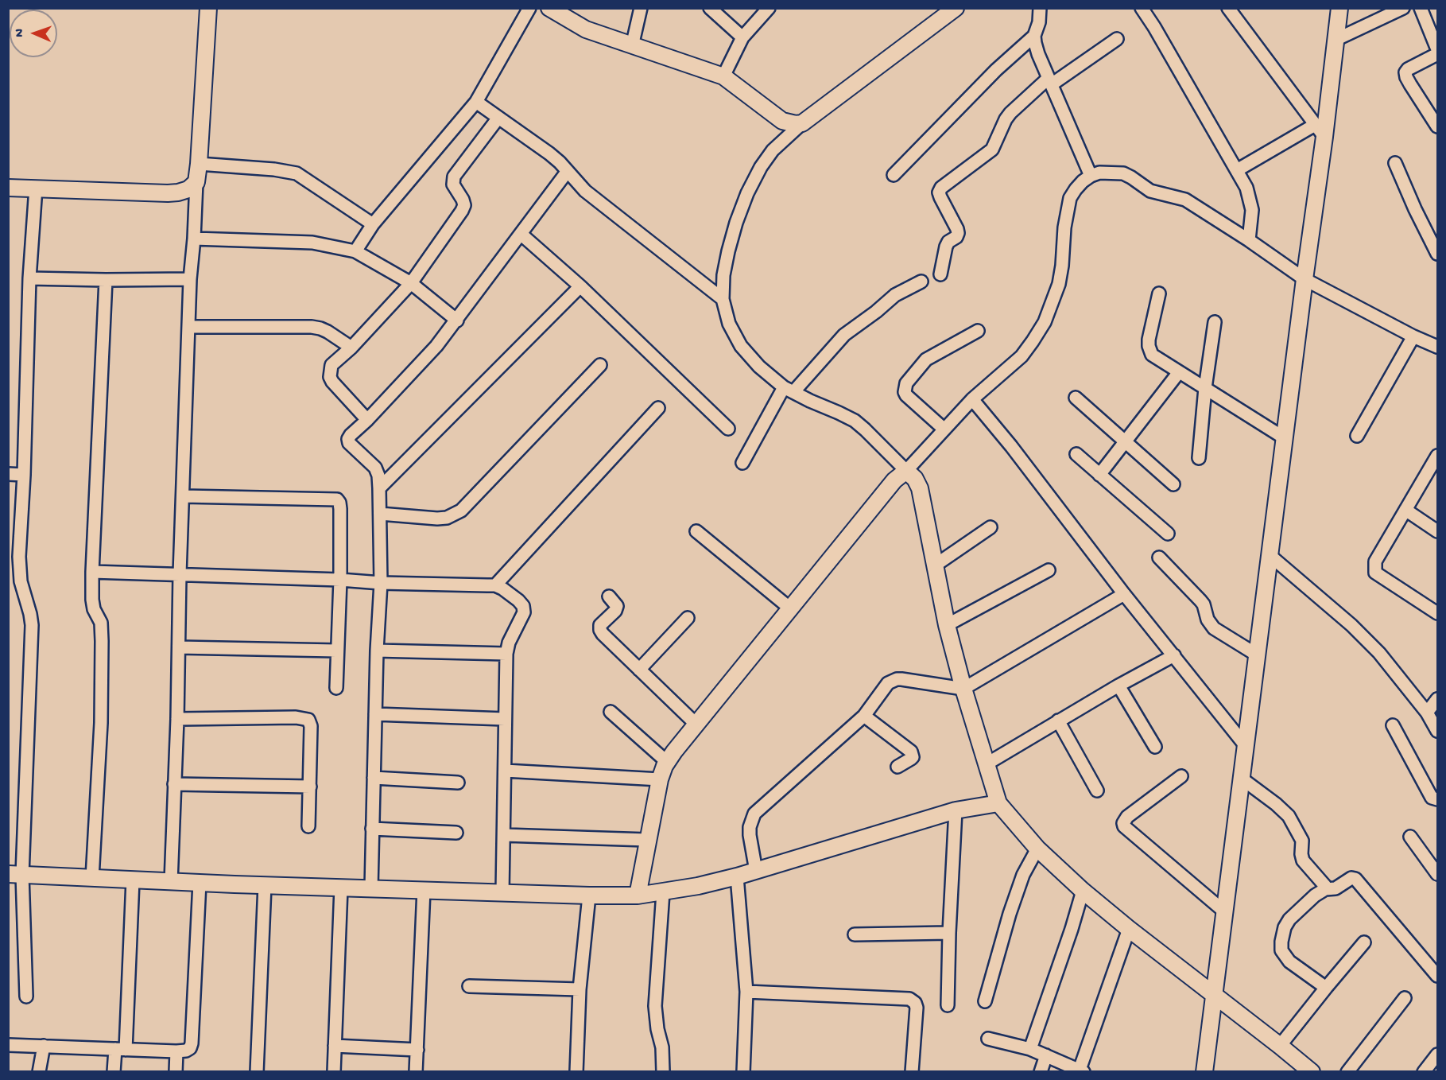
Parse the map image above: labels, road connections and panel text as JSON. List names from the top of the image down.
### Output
{
  "north": "left"
}
